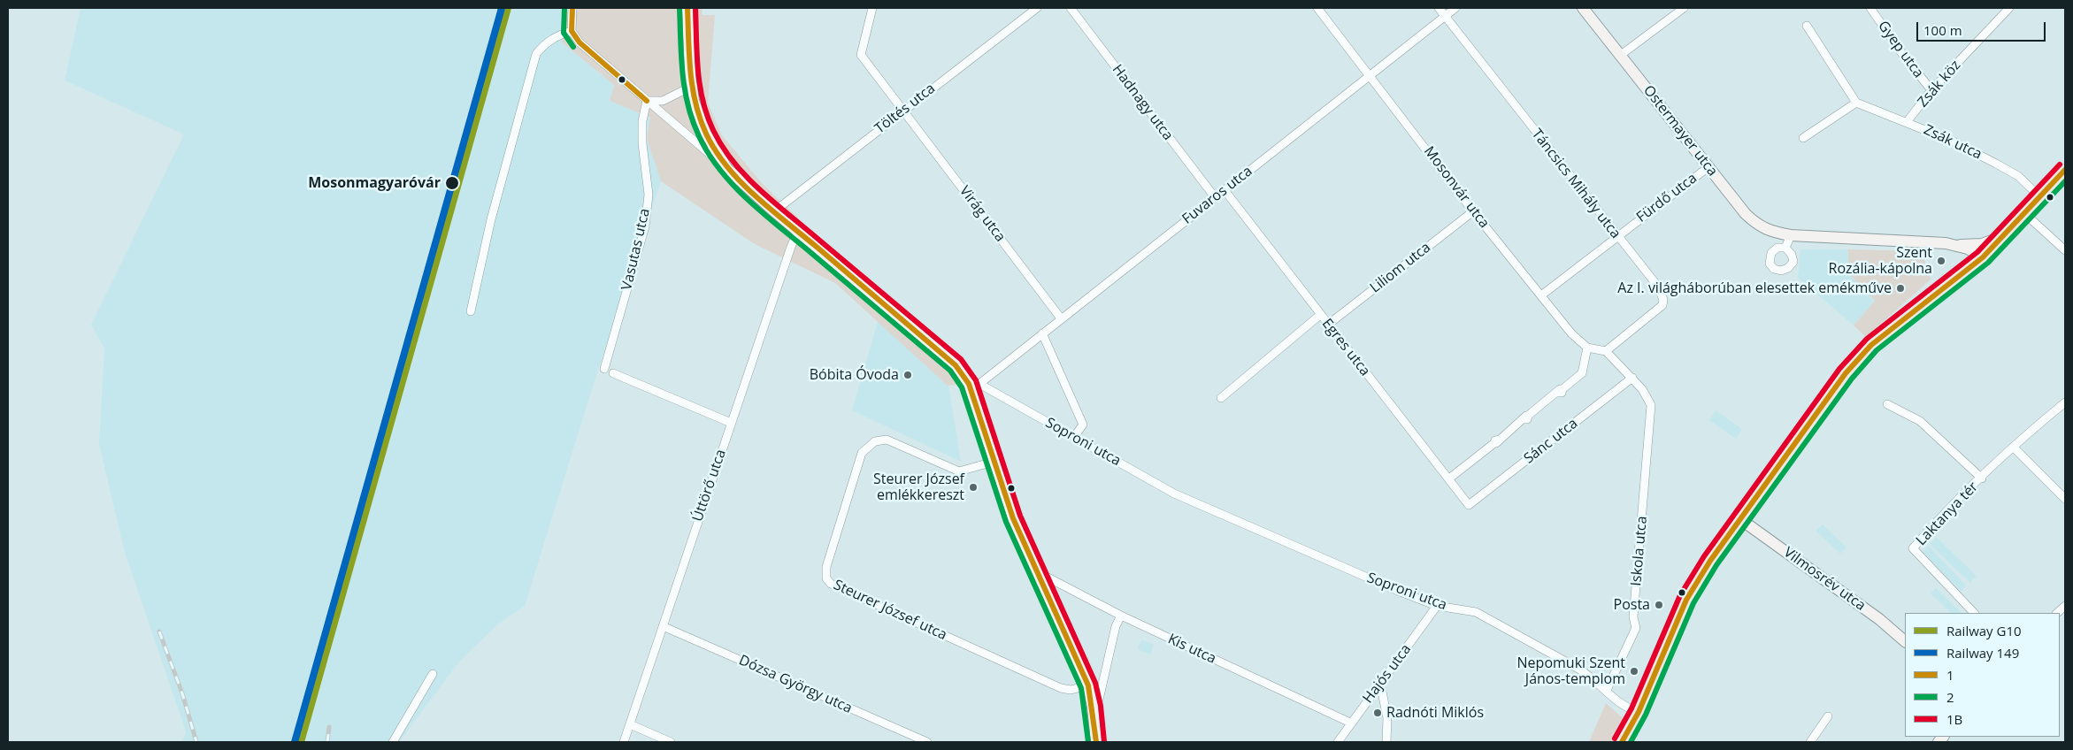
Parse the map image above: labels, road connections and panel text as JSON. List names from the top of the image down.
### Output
{
  "streets": {
    "street": [
      "Gyep utca",
      "Zsák köz",
      "Hadnagy utca",
      "Töltés utca",
      "Ostermayer utca",
      "Zsák utca",
      "Táncsics Mihály utca",
      "Mosonvár utca",
      "Fuvaros utca",
      "Fürdő utca",
      "Virág utca",
      "Vasutas utca",
      "Liliom utca",
      "Egres utca",
      "Sánc utca",
      "Soproni utca",
      "Úttörő utca",
      "Laktanya tér",
      "Iskola utca",
      "Vilmosrév utca",
      "Steurer József utca",
      "Kis utca",
      "Hajós utca",
      "Dózsa György utca"
    ]
  },
  "crossings": [
    ["Gyep utca", "Zsák köz"],
    ["Zsák köz", "Zsák utca"],
    ["Hadnagy utca", "Fuvaros utca"],
    ["Töltés utca", "Virág utca"],
    ["Töltés utca", "Soproni utca"],
    ["Ostermayer utca", "Fürdő utca"],
    ["Táncsics Mihály utca", "Fuvaros utca"],
    ["Táncsics Mihály utca", "Fürdő utca"],
    ["Táncsics Mihály utca", "Iskola utca"],
    ["Mosonvár utca", "Fuvaros utca"],
    ["Mosonvár utca", "Fürdő utca"],
    ["Mosonvár utca", "Liliom utca"],
    ["Fuvaros utca", "Virág utca"],
    ["Fuvaros utca", "Egres utca"],
    ["Fuvaros utca", "Soproni utca"],
    ["Liliom utca", "Egres utca"],
    ["Egres utca", "Sánc utca"],
    ["Sánc utca", "Iskola utca"],
    ["Soproni utca", "Úttörő utca"],
    ["Soproni utca", "Iskola utca"],
    ["Soproni utca", "Hajós utca"],
    ["Úttörő utca", "Dózsa György utca"],
    ["Kis utca", "Hajós utca"]
  ],
  "places": [
    "Mosonmagyaróvár",
    "Szent Rozália-kápolna",
    "Az I. világháborúban elesettek emékműve",
    "Bóbita Óvoda",
    "Steurer József emlékkereszt",
    "Posta",
    "Nepomuki Szent János-templom",
    "Radnóti Miklós"
  ],
  "lines": [
    "rail line G10",
    "rail line 149",
    "transit line 1",
    "transit line 2",
    "transit line 1B"
  ],
  "legend": [
    "Railway G10",
    "Railway 149",
    "1",
    "2",
    "1B"
  ],
  "scale_bar": "100 m"
}
